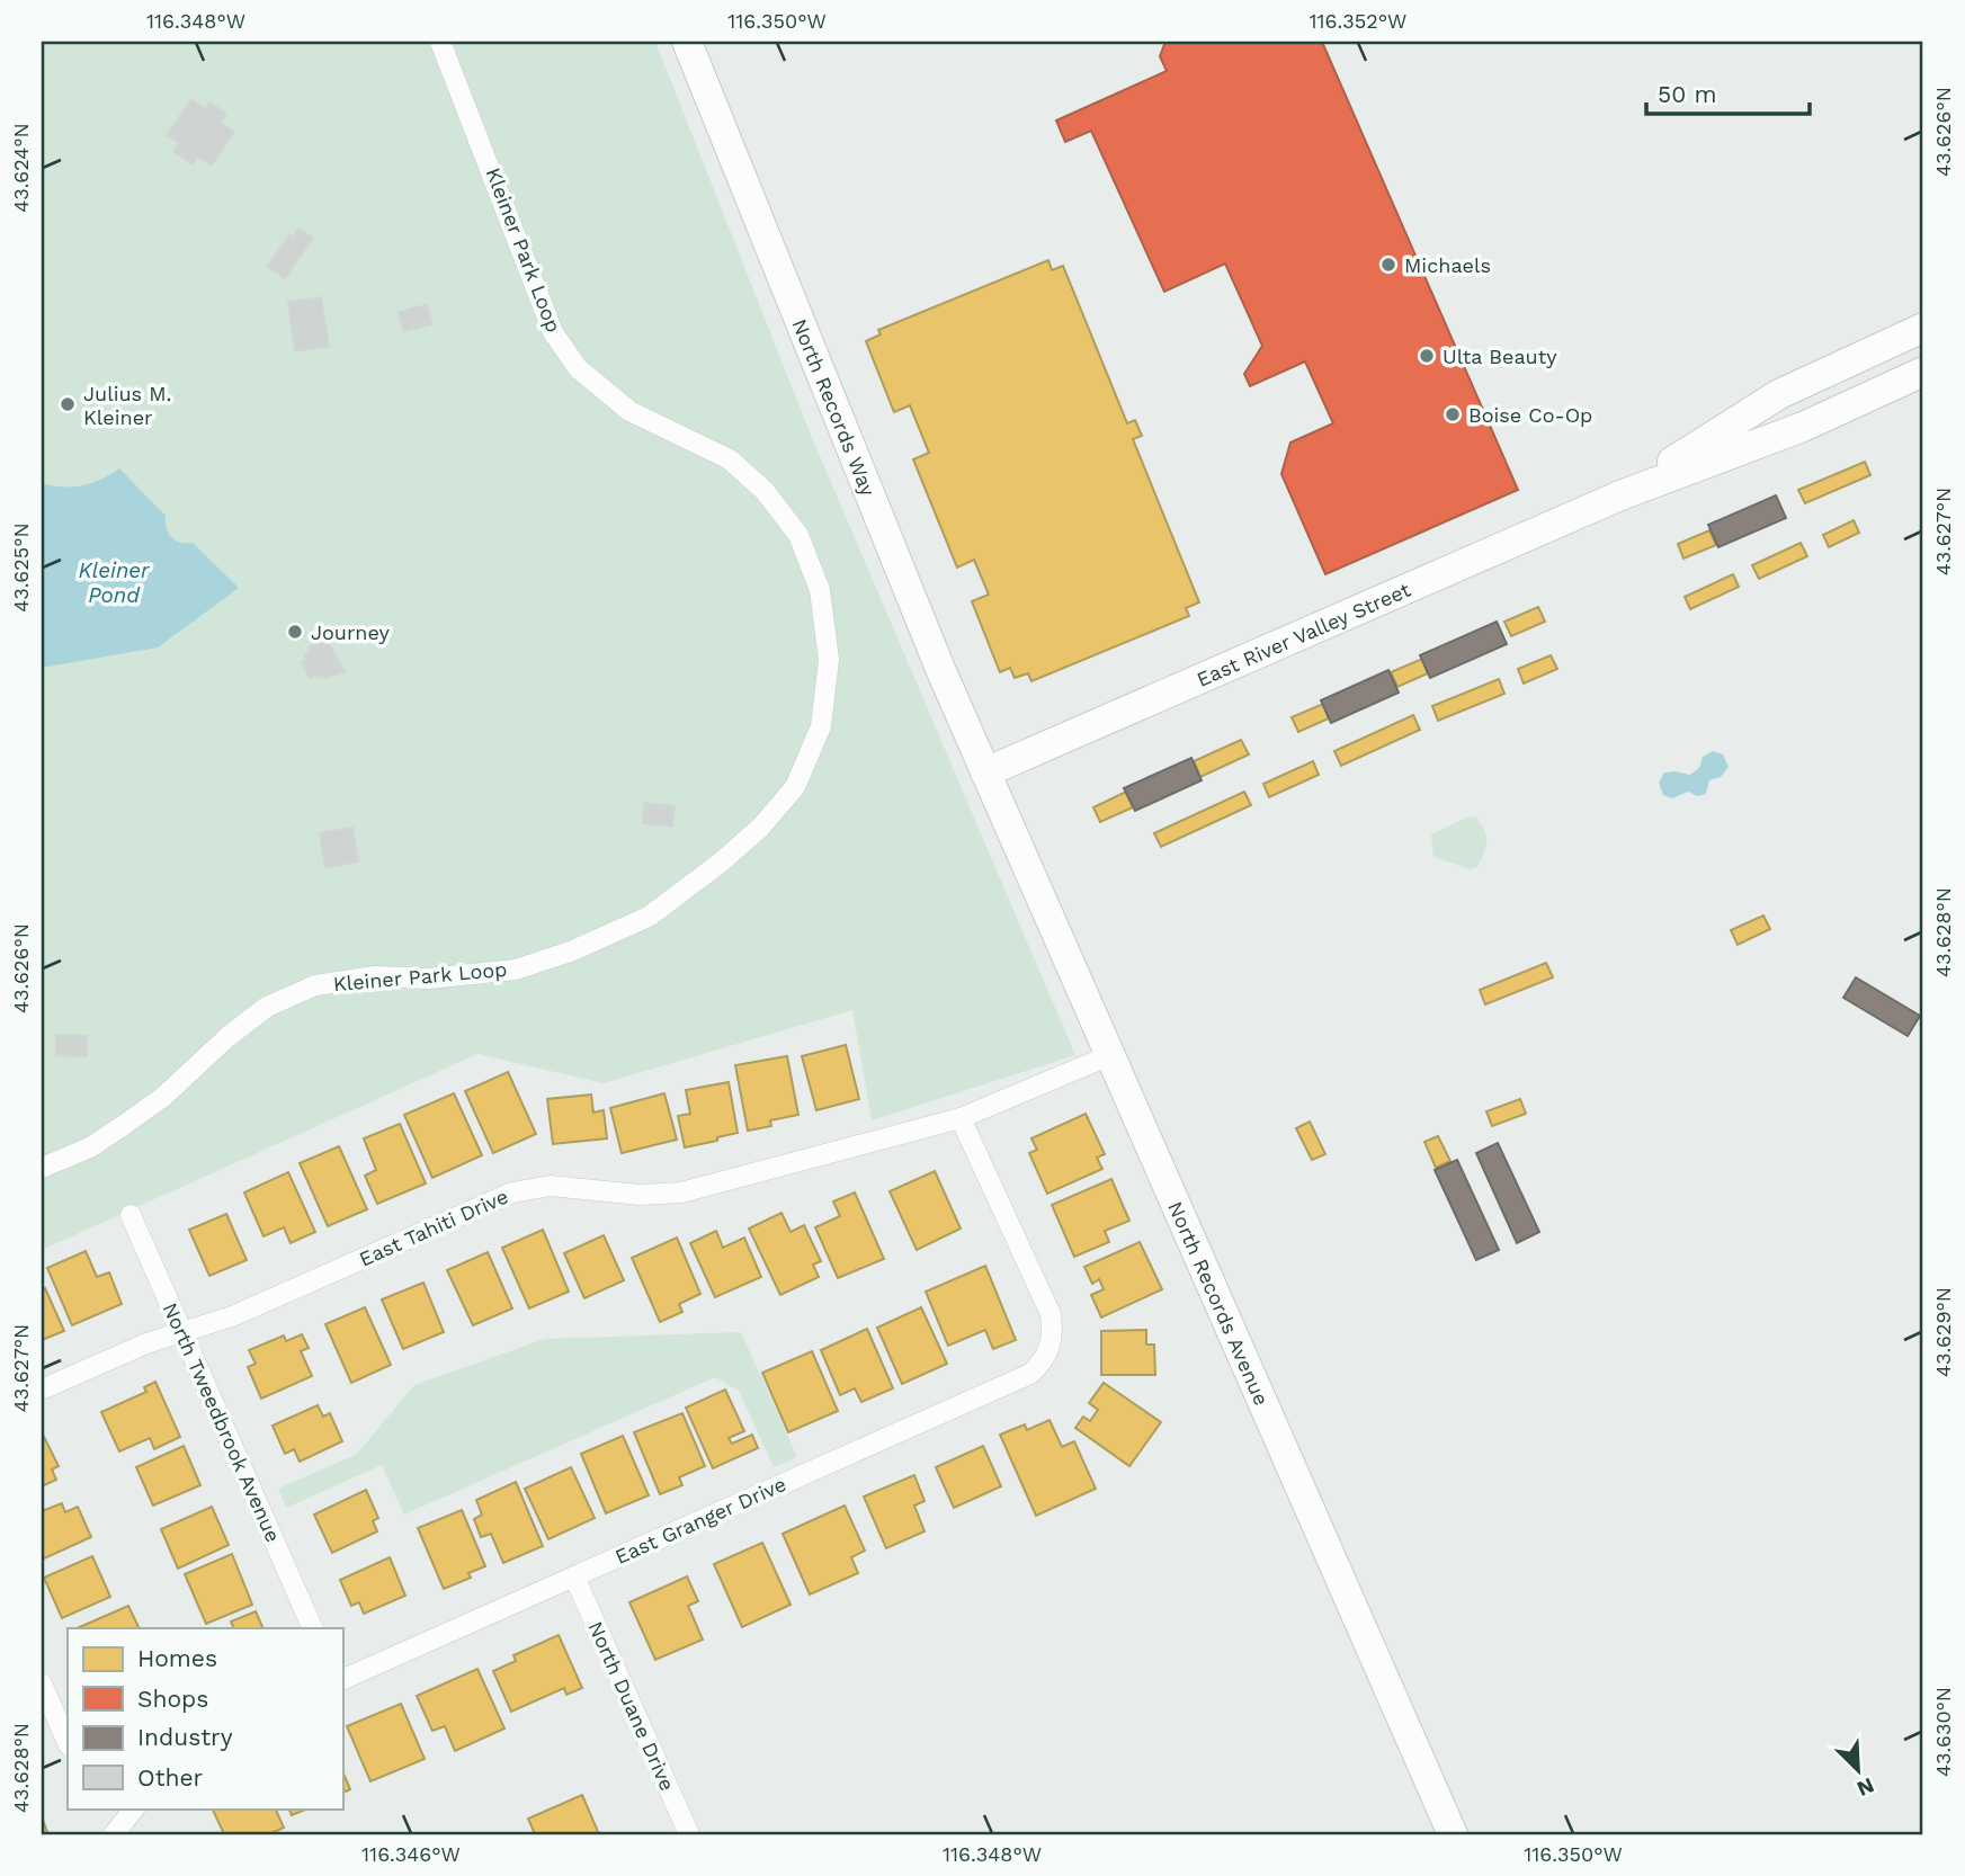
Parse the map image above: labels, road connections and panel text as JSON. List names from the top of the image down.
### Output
{
  "streets": {
    "street": [
      "Kleiner Park Loop",
      "North Records Way",
      "East River Valley Street",
      "East Tahiti Drive",
      "North Records Avenue",
      "North Tweedbrook Avenue",
      "East Granger Drive",
      "North Duane Drive"
    ]
  },
  "crossings": [
    ["North Records Way", "East River Valley Street"],
    ["North Records Way", "North Records Avenue"],
    ["East River Valley Street", "North Records Avenue"],
    ["East Tahiti Drive", "North Records Avenue"],
    ["East Tahiti Drive", "North Tweedbrook Avenue"],
    ["East Tahiti Drive", "East Granger Drive"],
    ["East Granger Drive", "North Duane Drive"]
  ],
  "water": ["Kleiner Pond"],
  "places": [
    "Michaels",
    "Ulta Beauty",
    "Julius M. Kleiner",
    "Boise Co-Op",
    "Journey"
  ],
  "legend": [
    "Homes",
    "Shops",
    "Industry",
    "Other"
  ],
  "scale_bar": "50 m",
  "north": "bottom right",
  "coordinates": [
    "116.348°W",
    "116.350°W",
    "116.352°W",
    "43.626°N",
    "43.624°N",
    "43.627°N",
    "43.625°N",
    "43.628°N",
    "43.629°N",
    "43.630°N",
    "116.346°W"
  ]
}
